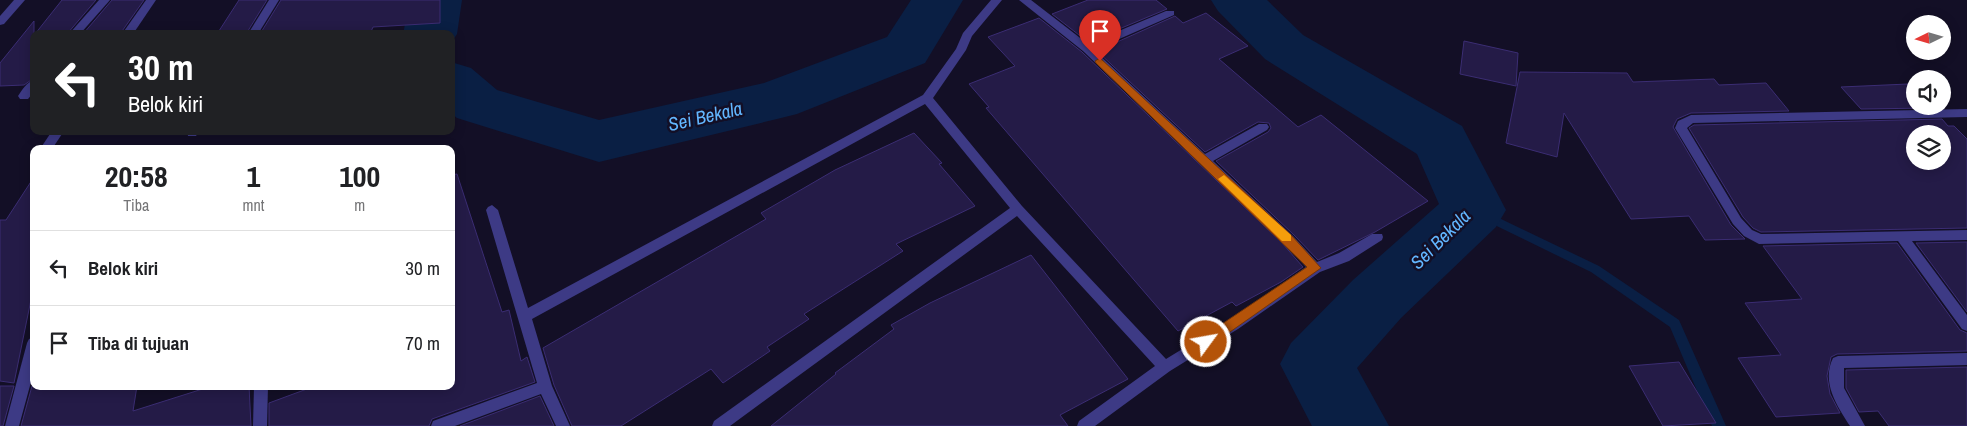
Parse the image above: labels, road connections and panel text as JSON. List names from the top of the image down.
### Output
{
  "water": ["Sei Bekala"],
  "north": "left",
  "page": {
    "turn": ["30 m", "Belok kiri"],
    "eta": [
      "20:58",
      "Tiba",
      "1",
      "mnt",
      "100",
      "m"
    ],
    "list": [
      {
        "name": "Belok kiri",
        "value": "30 m"
      },
      {
        "name": "Tiba di tujuan",
        "value": "70 m"
      }
    ]
  }
}
